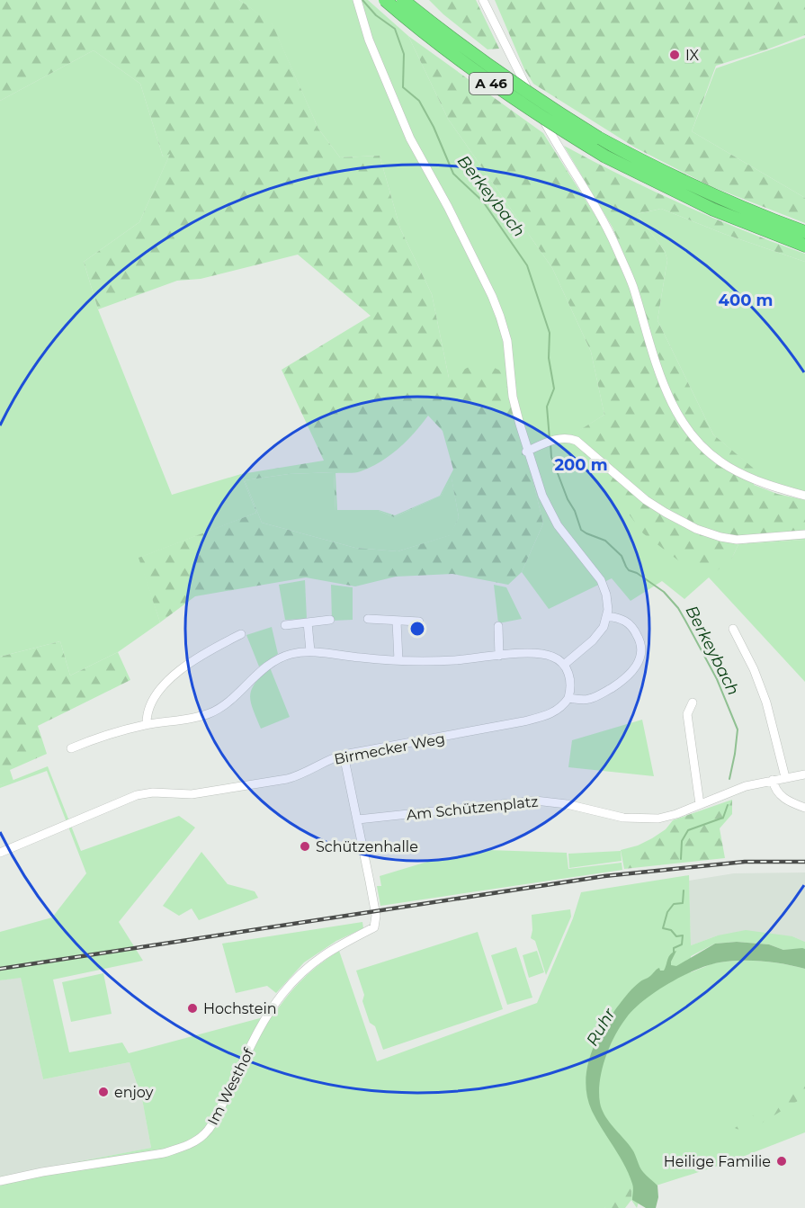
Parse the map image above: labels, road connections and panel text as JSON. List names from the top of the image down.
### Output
{
  "streets": {
    "highway": ["A 46"],
    "street": ["Birmecker Weg", "Am Schützenplatz", "Im Westhof"]
  },
  "crossings": [
    ["Am Schützenplatz", "Im Westhof"]
  ],
  "water": ["Berkeybach", "Ruhr"],
  "places": [
    "IX",
    "Schützenhalle",
    "Hochstein",
    "enjoy",
    "Heilige Familie"
  ],
  "rings": ["400 m", "200 m"]
}
